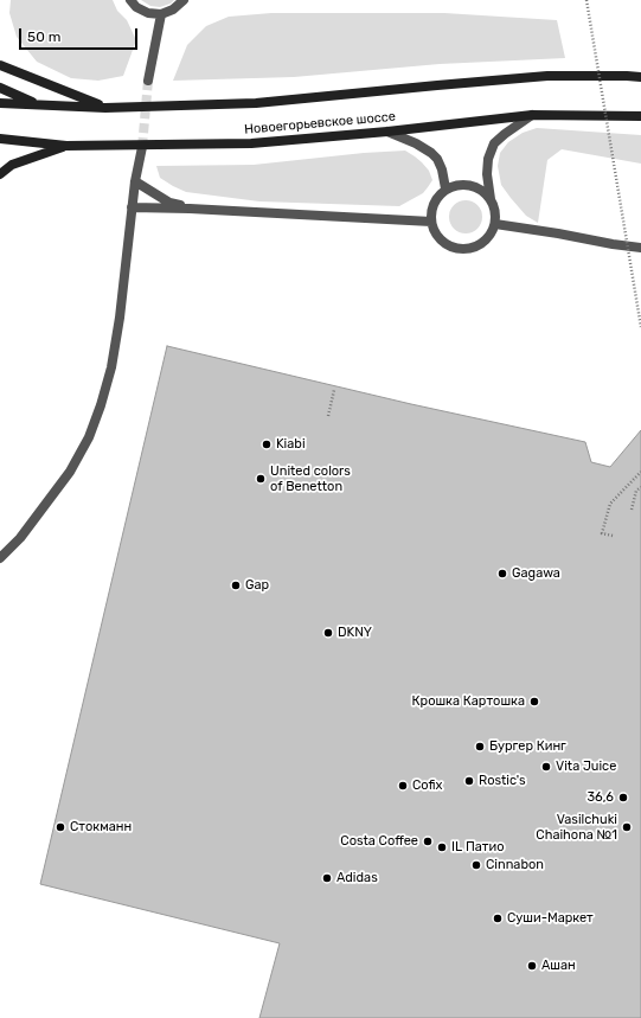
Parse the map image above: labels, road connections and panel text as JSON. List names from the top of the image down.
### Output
{
  "streets": {
    "main road": ["Новоегорьевское шоссе"]
  },
  "places": [
    "Kiabi",
    "United colors of Benetton",
    "Gagawa",
    "Gap",
    "DKNY",
    "Крошка Картошка",
    "Бургер Кинг",
    "Vita Juice",
    "Rostic's",
    "Cofix",
    "36,6",
    "Стокманн",
    "Vasilchuki Chaihona №1",
    "Costa Coffee",
    "IL Патио",
    "Cinnabon",
    "Adidas",
    "Суши-Маркет",
    "Ашан"
  ],
  "scale_bar": "50 m"
}
